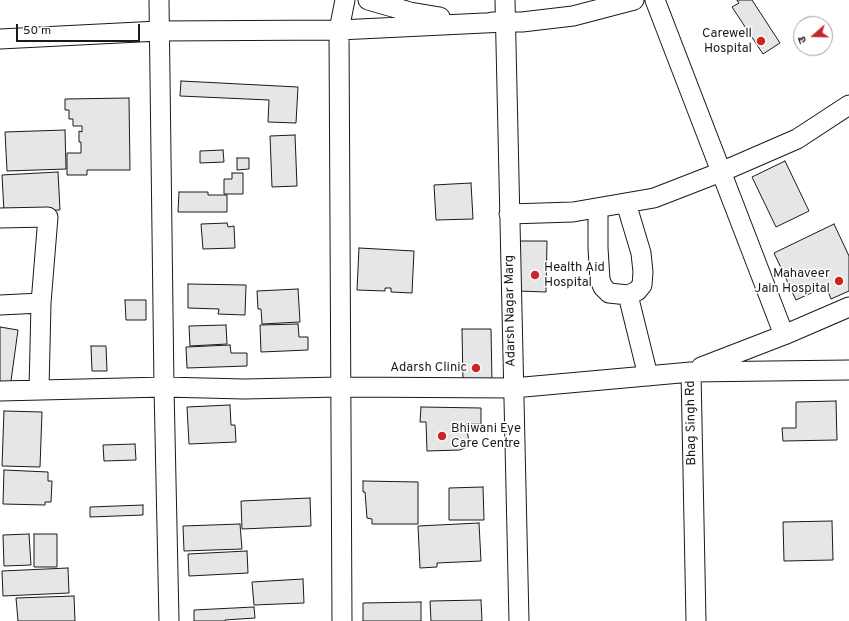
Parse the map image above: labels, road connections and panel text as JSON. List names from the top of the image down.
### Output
{
  "streets": {
    "street": ["Adarsh Nagar Marg", "Bhag Singh Rd"]
  },
  "places": [
    "Carewell Hospital",
    "Health Aid Hospital",
    "Mahaveer Jain Hospital",
    "Adarsh Clinic",
    "Bhiwani Eye Care Centre"
  ],
  "scale_bar": "50 m",
  "north": "left"
}
